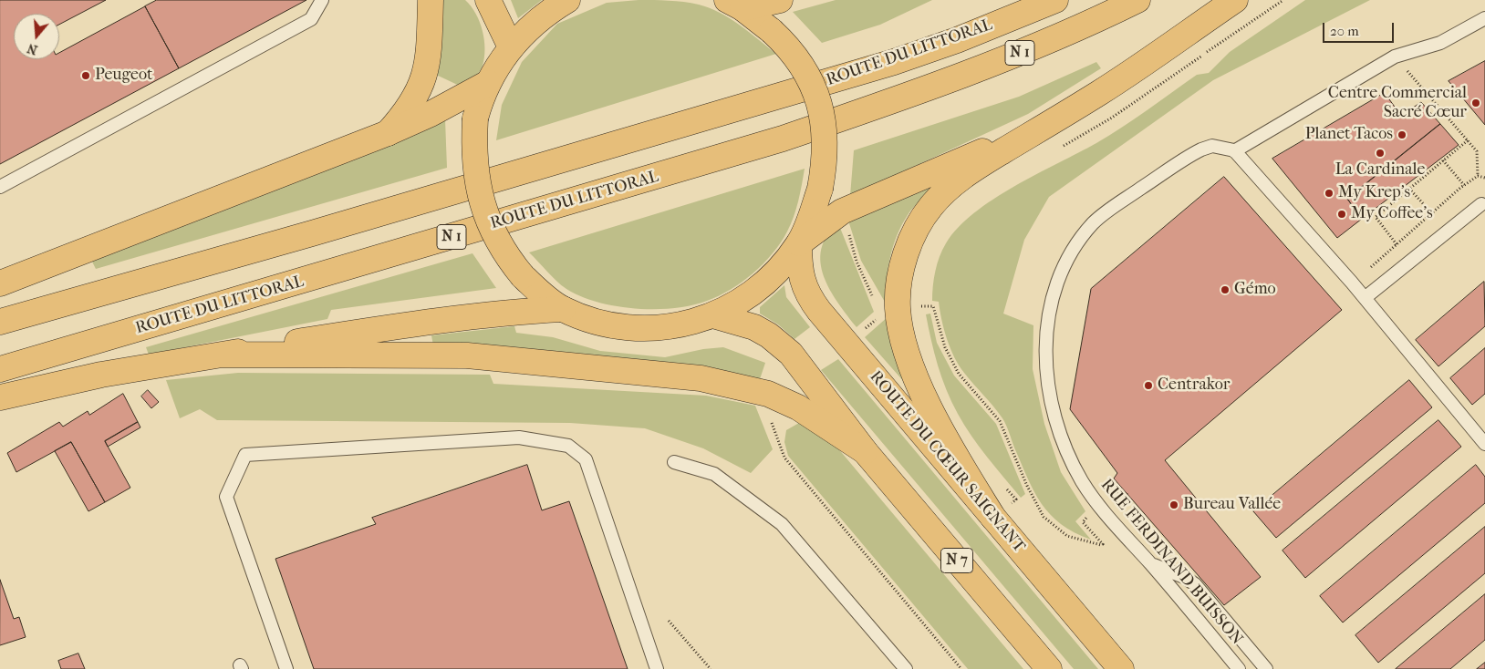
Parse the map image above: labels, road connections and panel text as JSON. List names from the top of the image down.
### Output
{
  "streets": {
    "main road": [
      "ROUTE DU LITTORAL",
      "N 1",
      "ROUTE DU CŒUR SAIGNANT",
      "N 7"
    ],
    "lane": ["RUE FERDINAND BUISSON"]
  },
  "places": [
    "Peugeot",
    "Centre Commercial Sacré Cœur",
    "Planet Tacos",
    "La Cardinale",
    "My Krep's",
    "My Coffee's",
    "Gémo",
    "Centrakor",
    "Bureau Vallée"
  ],
  "scale_bar": "20 m",
  "north": "bottom"
}
